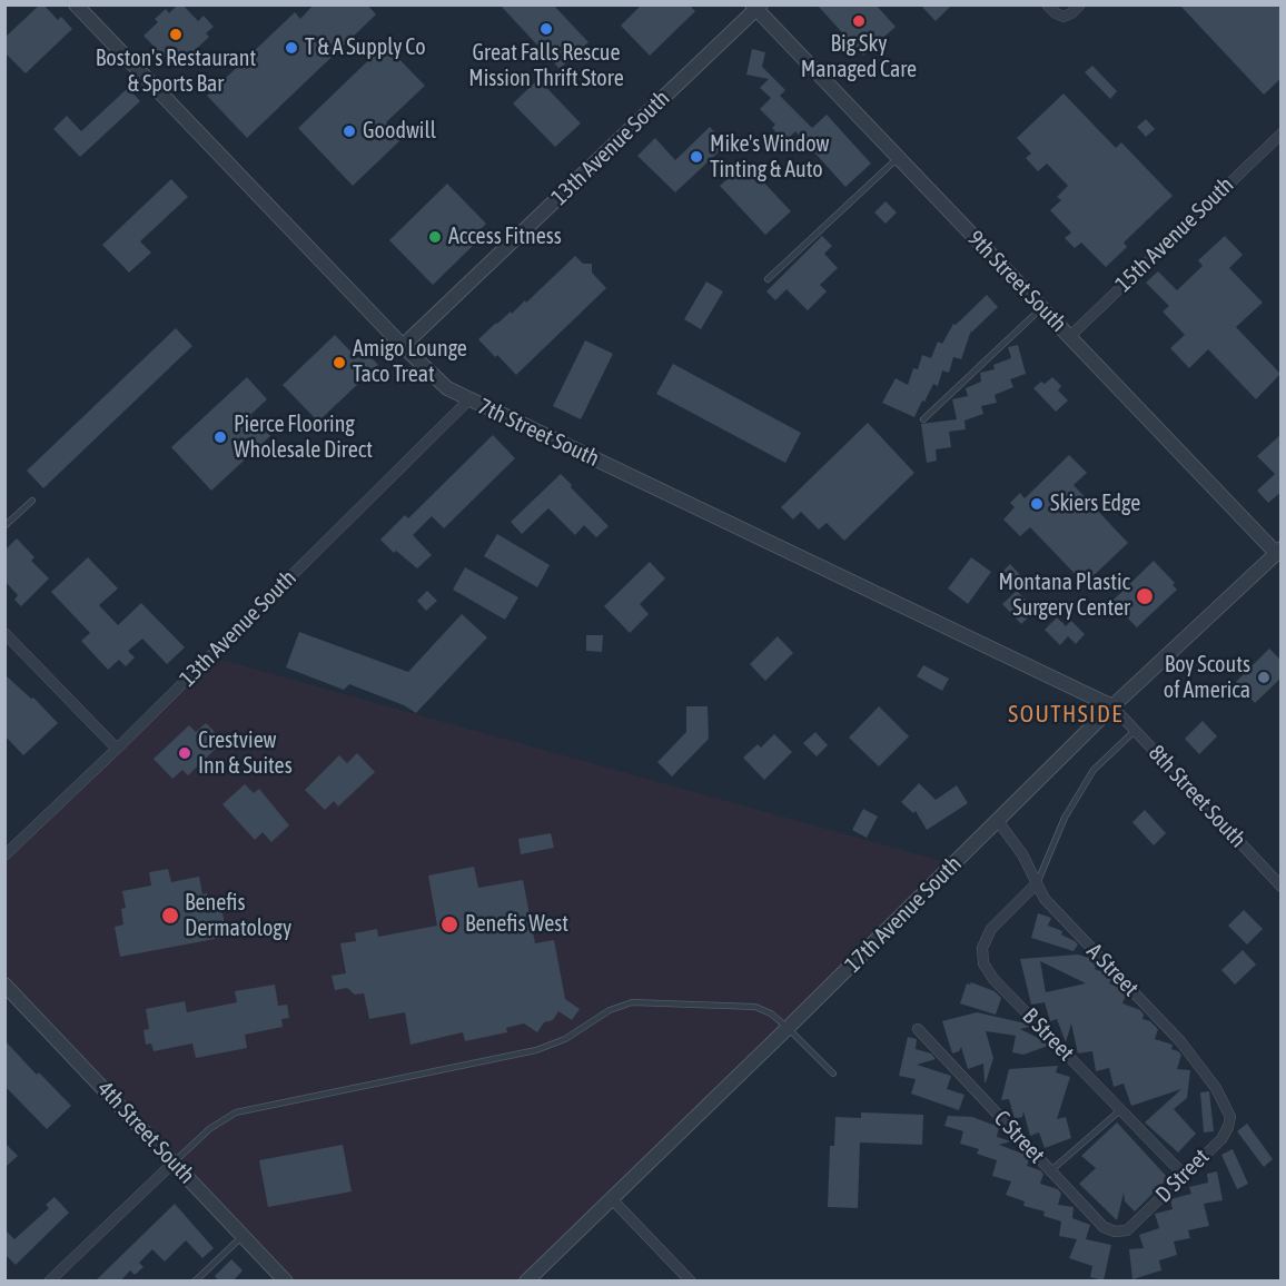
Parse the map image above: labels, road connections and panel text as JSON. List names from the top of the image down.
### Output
{
  "streets": {
    "street": [
      "13th Avenue South",
      "15th Avenue South",
      "9th Street South",
      "7th Street South",
      "8th Street South",
      "17th Avenue South",
      "A Street",
      "B Street",
      "4th Street South",
      "C Street",
      "D Street"
    ]
  },
  "crossings": [
    ["13th Avenue South", "9th Street South"],
    ["13th Avenue South", "7th Street South"],
    ["15th Avenue South", "9th Street South"],
    ["9th Street South", "17th Avenue South"],
    ["7th Street South", "8th Street South"],
    ["7th Street South", "17th Avenue South"],
    ["8th Street South", "17th Avenue South"],
    ["17th Avenue South", "A Street"],
    ["A Street", "B Street"],
    ["A Street", "D Street"],
    ["B Street", "D Street"],
    ["C Street", "D Street"]
  ],
  "districts": ["SOUTHSIDE"],
  "places": [
    "Big Sky Managed Care",
    "Great Falls Rescue Mission Thrift Store",
    "Boston's Restaurant & Sports Bar",
    "T & A Supply Co",
    "Goodwill",
    "Mike's Window Tinting & Auto",
    "Access Fitness",
    "Amigo Lounge Taco Treat",
    "Pierce Flooring Wholesale Direct",
    "Skiers Edge",
    "Montana Plastic Surgery Center",
    "Boy Scouts of America",
    "Crestview Inn & Suites",
    "Benefis Dermatology",
    "Benefis West"
  ]
}
